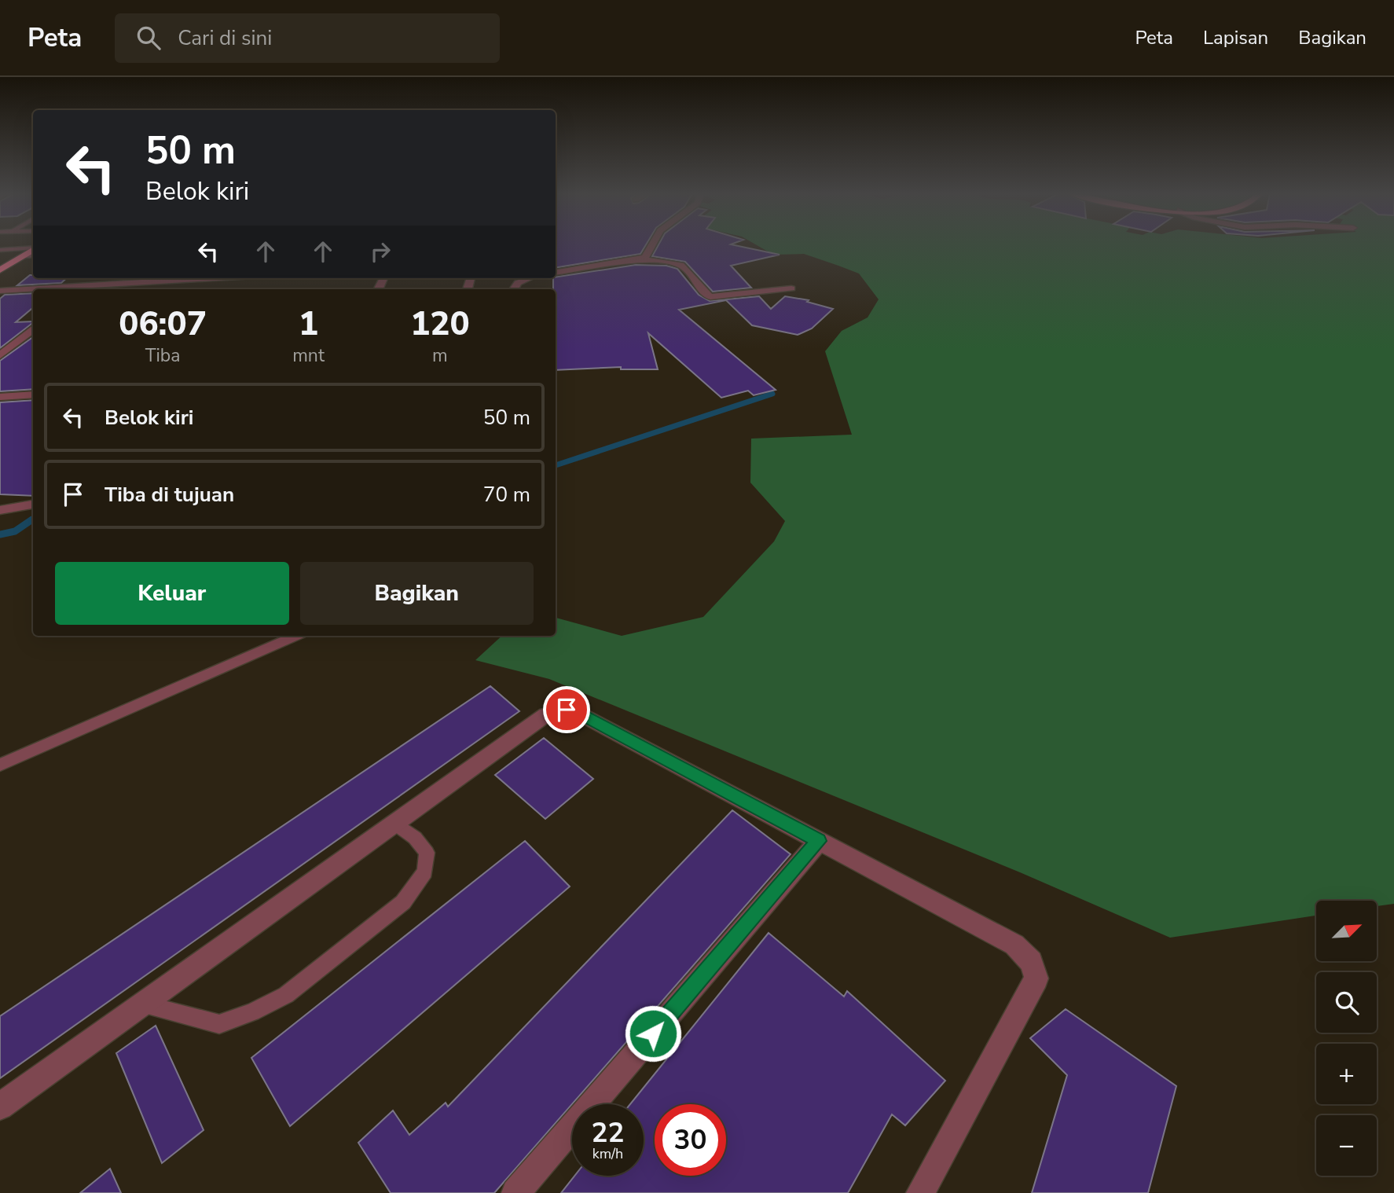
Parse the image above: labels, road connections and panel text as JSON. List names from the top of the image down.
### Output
{
  "north": "top right",
  "page": {
    "header": "Peta",
    "search": "Cari di sini",
    "nav": ["Peta", "Lapisan", "Bagikan"],
    "turn": ["50 m", "Belok kiri"],
    "eta": [
      "06:07",
      "Tiba",
      "1",
      "mnt",
      "120",
      "m"
    ],
    "list": [
      {
        "name": "Belok kiri",
        "value": "50 m"
      },
      {
        "name": "Tiba di tujuan",
        "value": "70 m"
      }
    ],
    "buttons": ["Keluar", "Bagikan"],
    "map_buttons": ["+", "−"],
    "speed": "22 km/h",
    "limit": "30"
  }
}
